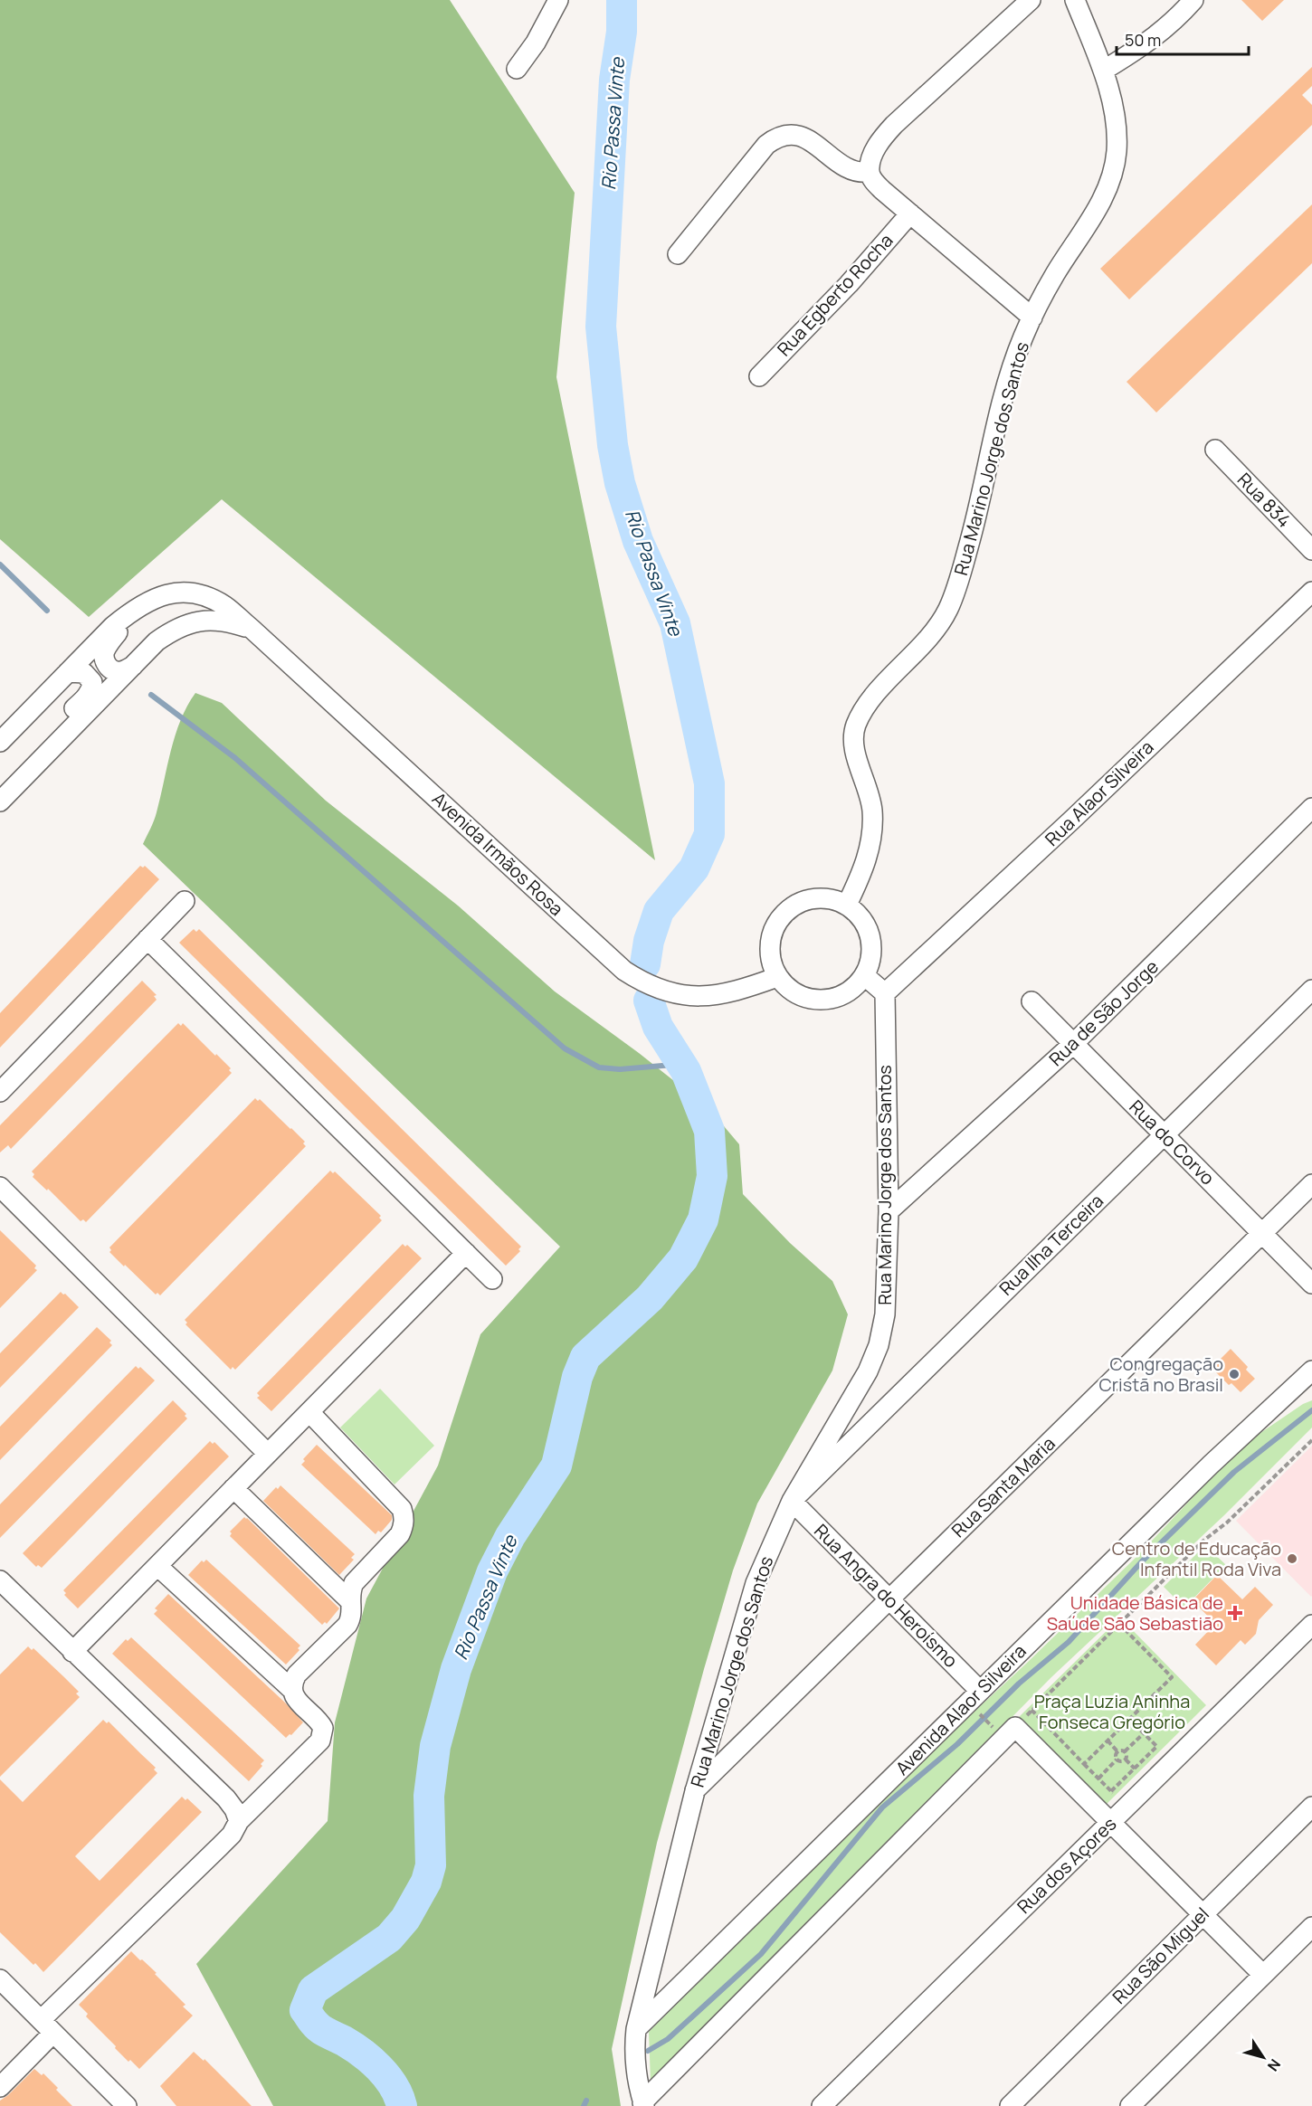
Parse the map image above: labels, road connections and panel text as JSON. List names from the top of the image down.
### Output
{
  "streets": {
    "street": [
      "Rua Egberto Rocha",
      "Rua Marino Jorge dos Santos",
      "Rua 834",
      "Rua Alaor Silveira",
      "Avenida Irmãos Rosa",
      "Rua de São Jorge",
      "Rua do Corvo",
      "Rua Ilha Terceira",
      "Rua Santa Maria",
      "Rua Angra do Heroísmo",
      "Avenida Alaor Silveira",
      "Rua dos Açores",
      "Rua São Miguel"
    ]
  },
  "crossings": [
    ["Rua Marino Jorge dos Santos", "Rua Alaor Silveira"],
    ["Rua Marino Jorge dos Santos", "Avenida Irmãos Rosa"],
    ["Rua Marino Jorge dos Santos", "Rua de São Jorge"],
    ["Rua Marino Jorge dos Santos", "Rua Ilha Terceira"],
    ["Rua Marino Jorge dos Santos", "Rua Santa Maria"],
    ["Rua Marino Jorge dos Santos", "Rua Angra do Heroísmo"],
    ["Rua Marino Jorge dos Santos", "Avenida Alaor Silveira"],
    ["Rua de São Jorge", "Rua do Corvo"],
    ["Rua do Corvo", "Rua Ilha Terceira"],
    ["Rua do Corvo", "Rua Santa Maria"],
    ["Rua Ilha Terceira", "Rua Angra do Heroísmo"],
    ["Rua Santa Maria", "Rua Angra do Heroísmo"],
    ["Rua Angra do Heroísmo", "Avenida Alaor Silveira"]
  ],
  "water": ["Rio Passa Vinte"],
  "parks": ["Praça Luzia Aninha Fonseca Gregório"],
  "places": {
    "other": ["Congregação Cristã no Brasil", "Centro de Educação Infantil Roda Viva"],
    "health": ["Unidade Básica de Saúde São Sebastião"]
  },
  "scale_bar": "50 m",
  "north": "bottom right"
}
